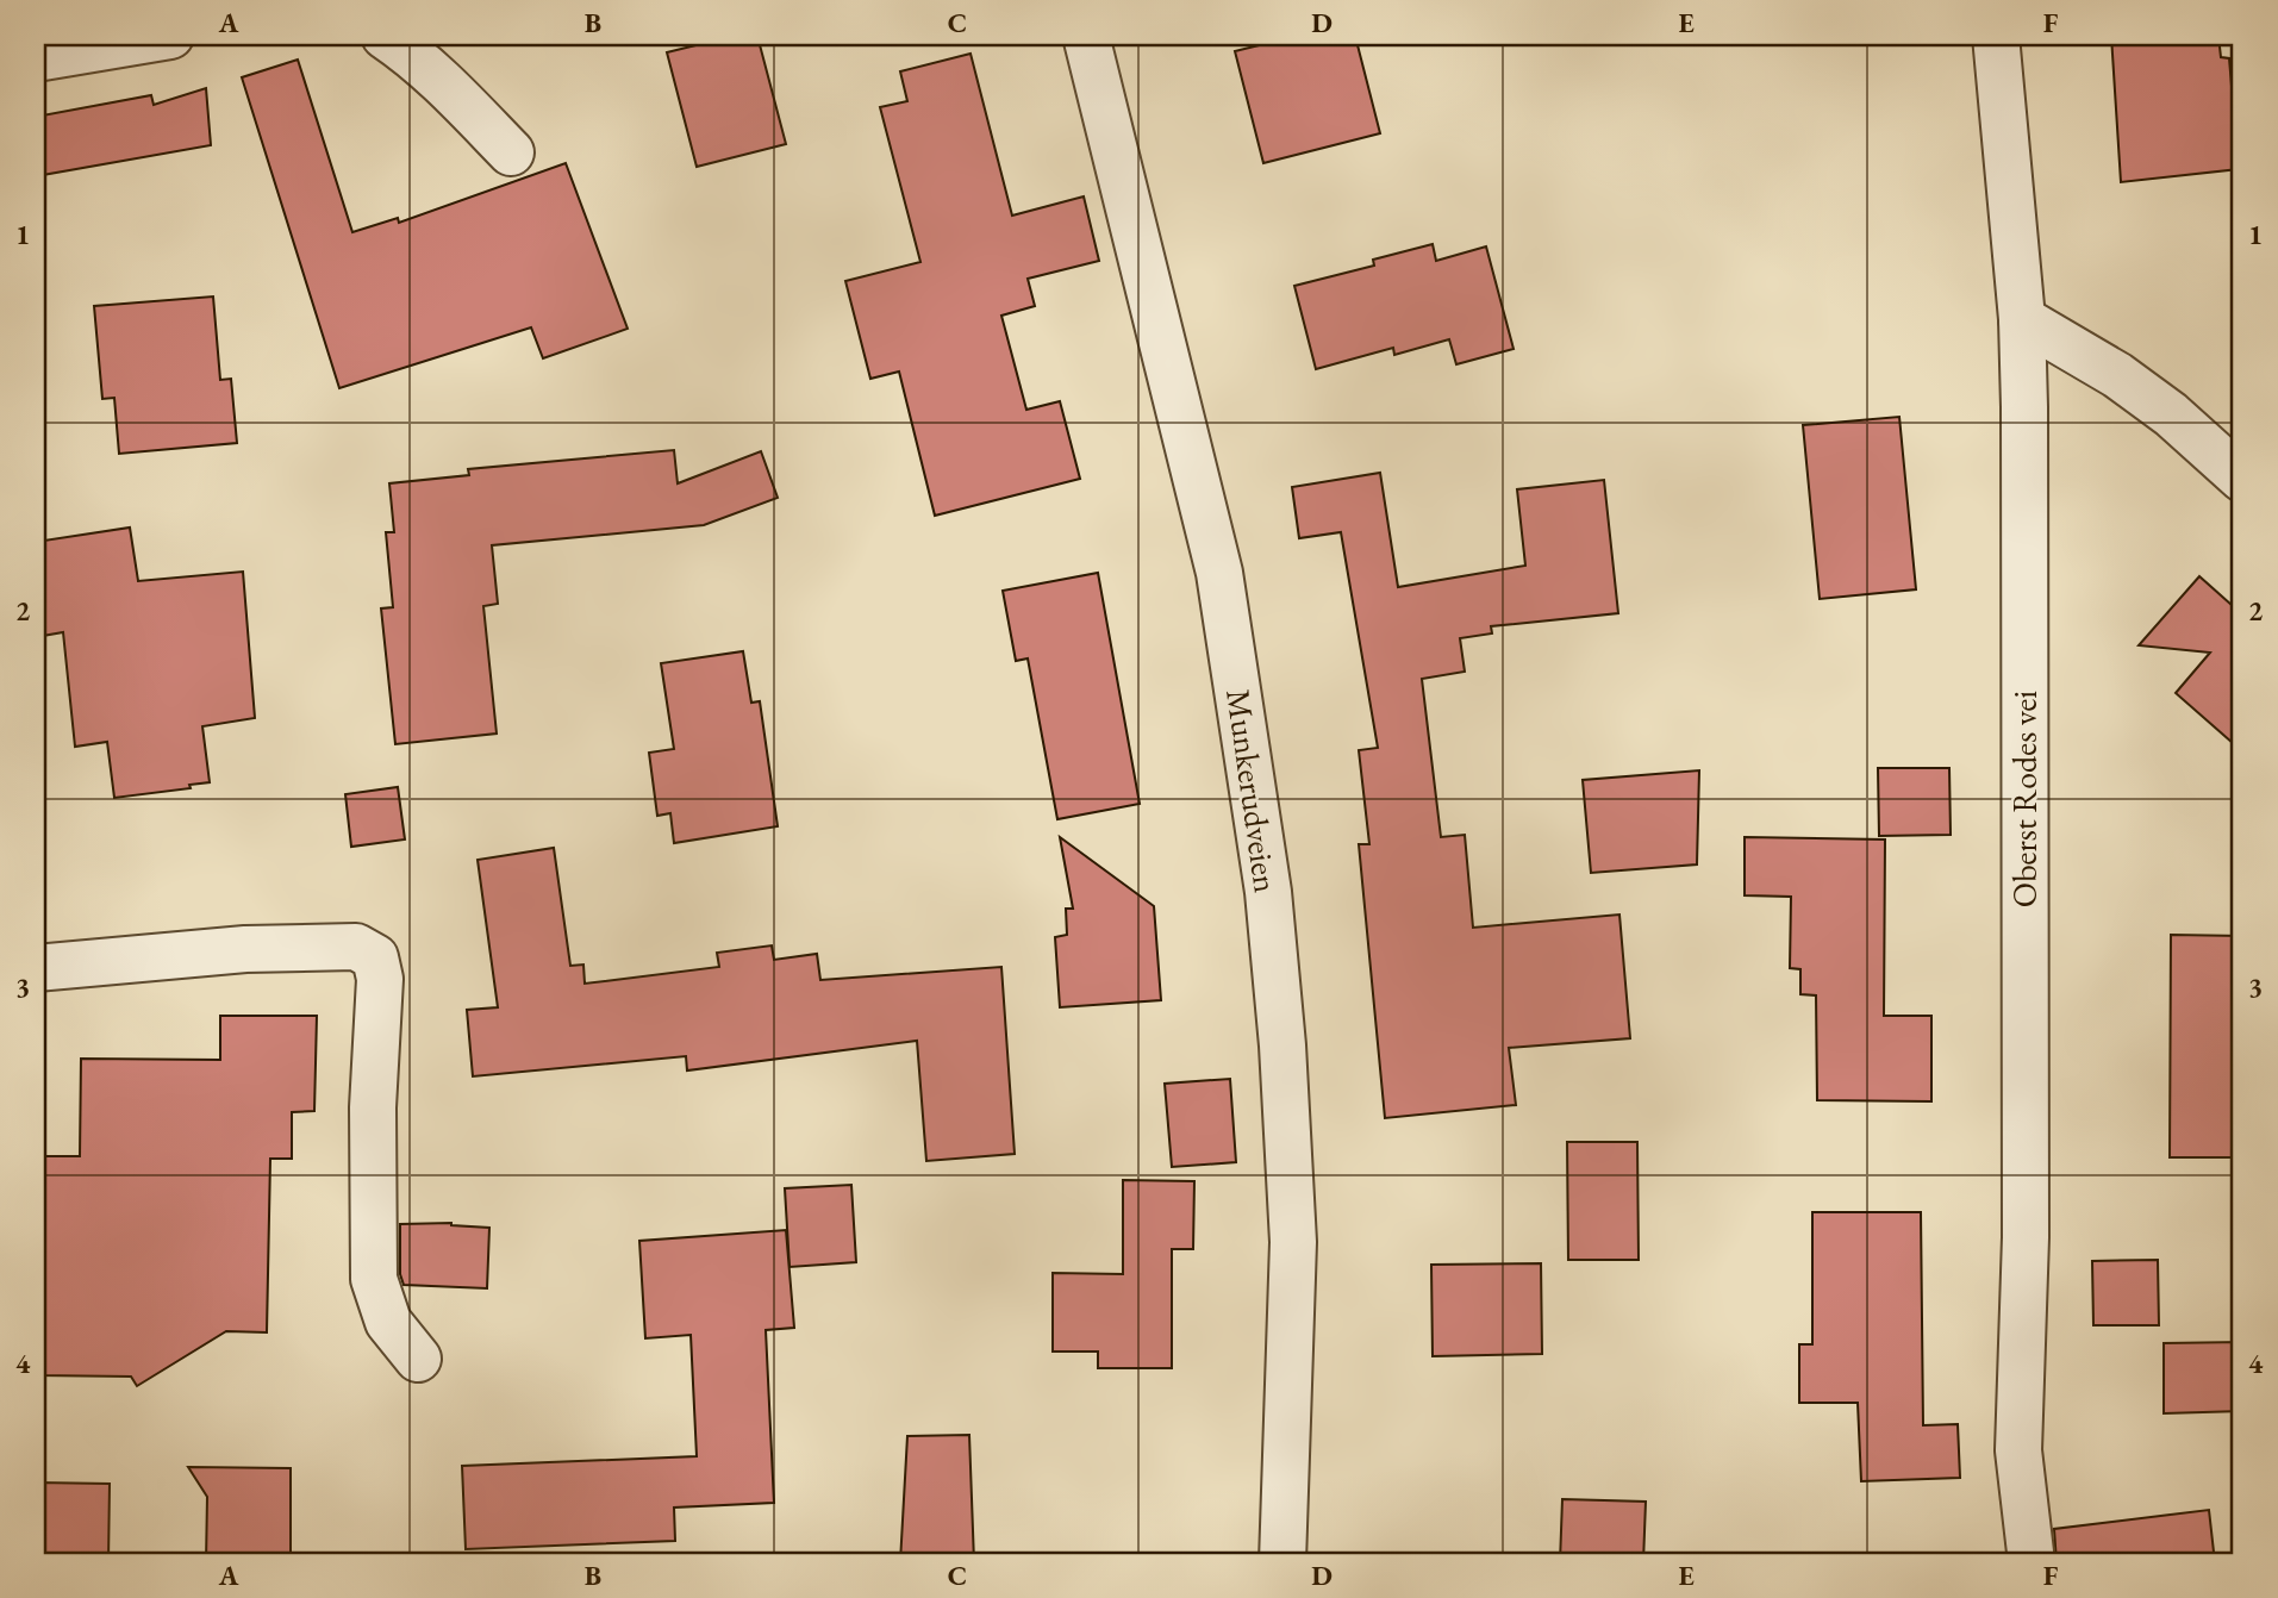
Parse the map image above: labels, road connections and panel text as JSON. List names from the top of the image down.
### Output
{
  "streets": {
    "street": ["Munkerudveien", "Oberst Rodes vei"]
  },
  "grid": {
    "columns": [
      "A",
      "B",
      "C",
      "D",
      "E",
      "F"
    ],
    "rows": [
      "1",
      "2",
      "3",
      "4"
    ]
  }
}
